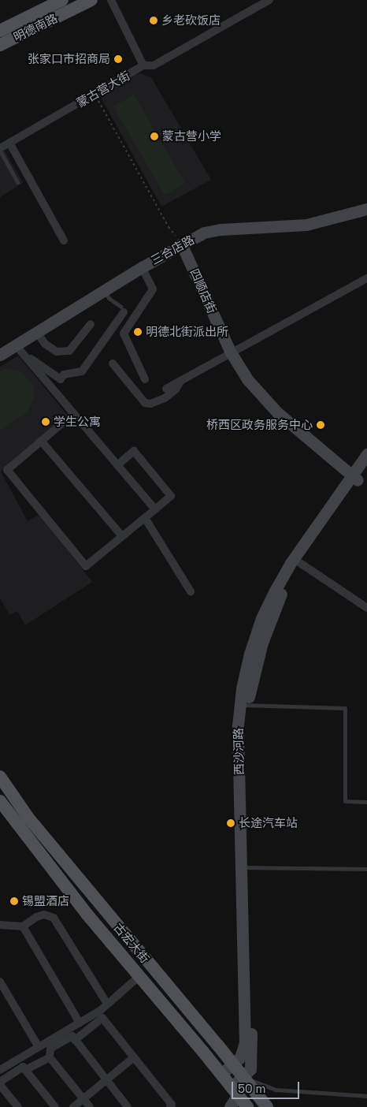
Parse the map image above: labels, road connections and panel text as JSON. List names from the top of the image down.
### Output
{
  "streets": {
    "main road": ["明德南路", "古宏大街"],
    "street": [
      "蒙古营大街",
      "三合店路",
      "四顺店街",
      "西沙河路"
    ]
  },
  "crossings": [
    ["三合店路", "四顺店街"],
    ["四顺店街", "西沙河路"],
    ["西沙河路", "古宏大街"]
  ],
  "places": [
    "乡老砍饭店",
    "张家口市招商局",
    "蒙古营小学",
    "明德北街派出所",
    "学生公寓",
    "桥西区政务服务中心",
    "长途汽车站",
    "锡盟酒店"
  ],
  "scale_bar": "50 m"
}
